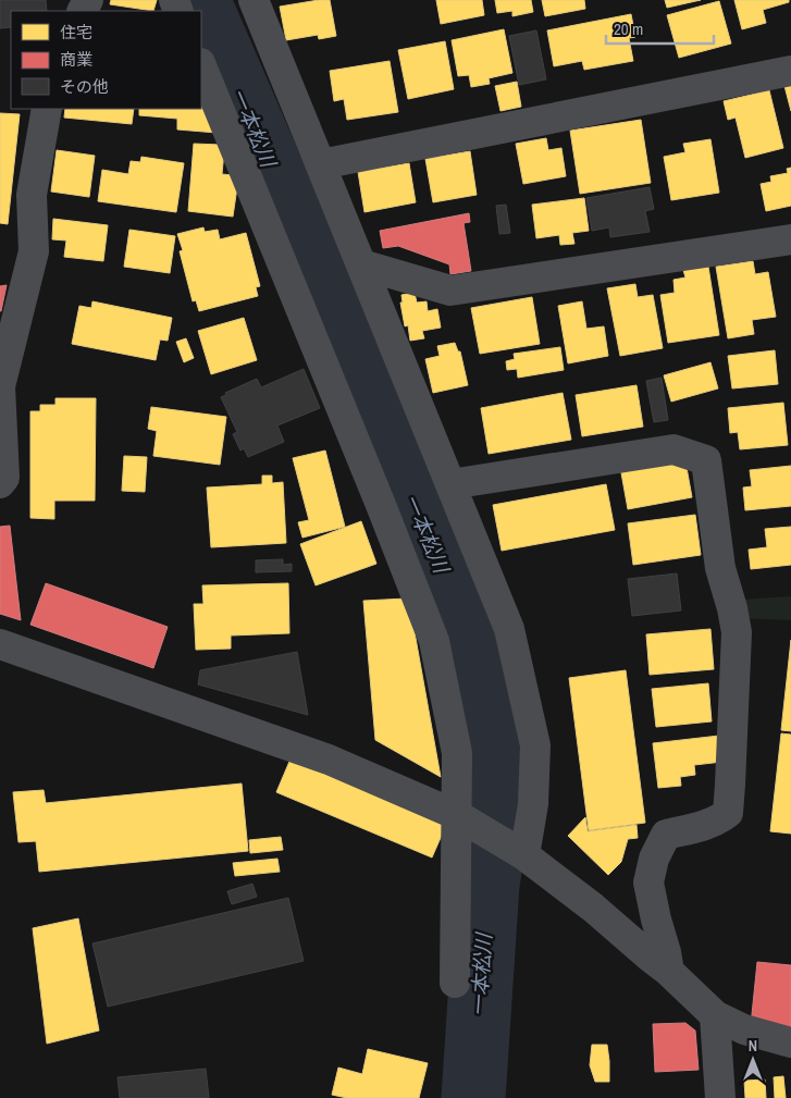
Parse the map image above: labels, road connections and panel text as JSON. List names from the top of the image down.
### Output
{
  "water": ["一本松川"],
  "legend": ["住宅", "商業", "その他"],
  "scale_bar": "20 m",
  "north": "top"
}
